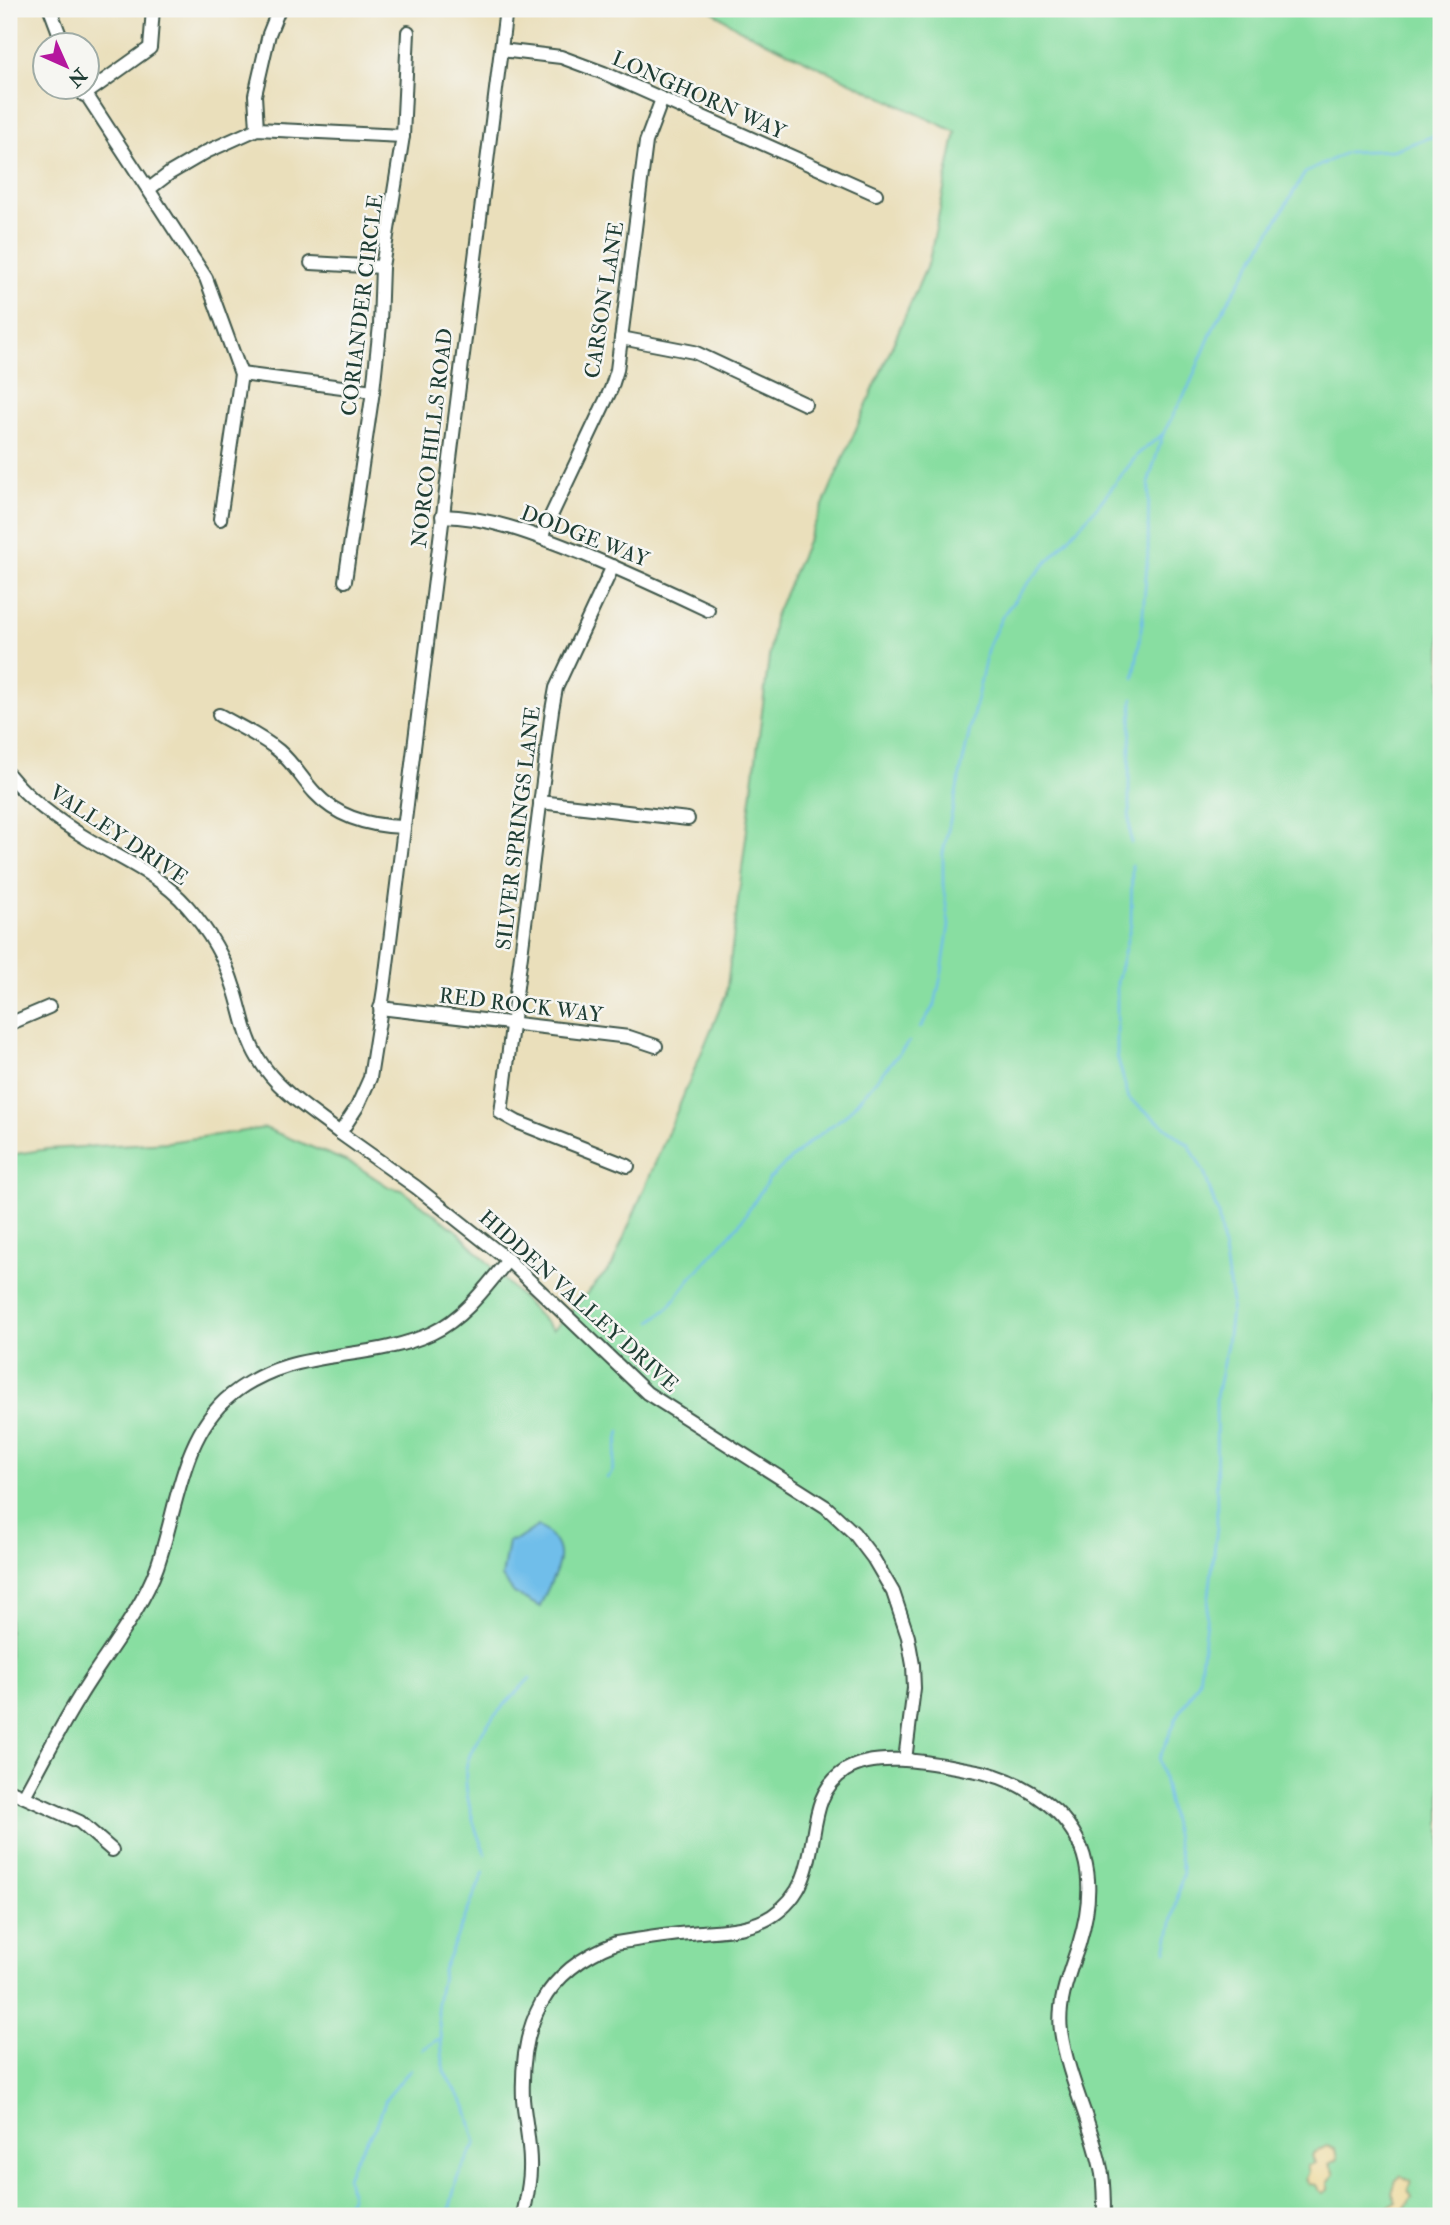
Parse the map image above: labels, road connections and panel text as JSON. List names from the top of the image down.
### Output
{
  "streets": {
    "street": [
      "LONGHORN WAY",
      "CARSON LANE",
      "CORIANDER CIRCLE",
      "NORCO HILLS ROAD",
      "DODGE WAY",
      "SILVER SPRINGS LANE",
      "VALLEY DRIVE",
      "RED ROCK WAY",
      "HIDDEN VALLEY DRIVE"
    ]
  },
  "crossings": [
    ["LONGHORN WAY", "CARSON LANE"],
    ["LONGHORN WAY", "NORCO HILLS ROAD"],
    ["CARSON LANE", "DODGE WAY"],
    ["NORCO HILLS ROAD", "DODGE WAY"],
    ["NORCO HILLS ROAD", "RED ROCK WAY"],
    ["DODGE WAY", "SILVER SPRINGS LANE"],
    ["SILVER SPRINGS LANE", "RED ROCK WAY"],
    ["VALLEY DRIVE", "HIDDEN VALLEY DRIVE"]
  ],
  "north": "bottom right"
}
